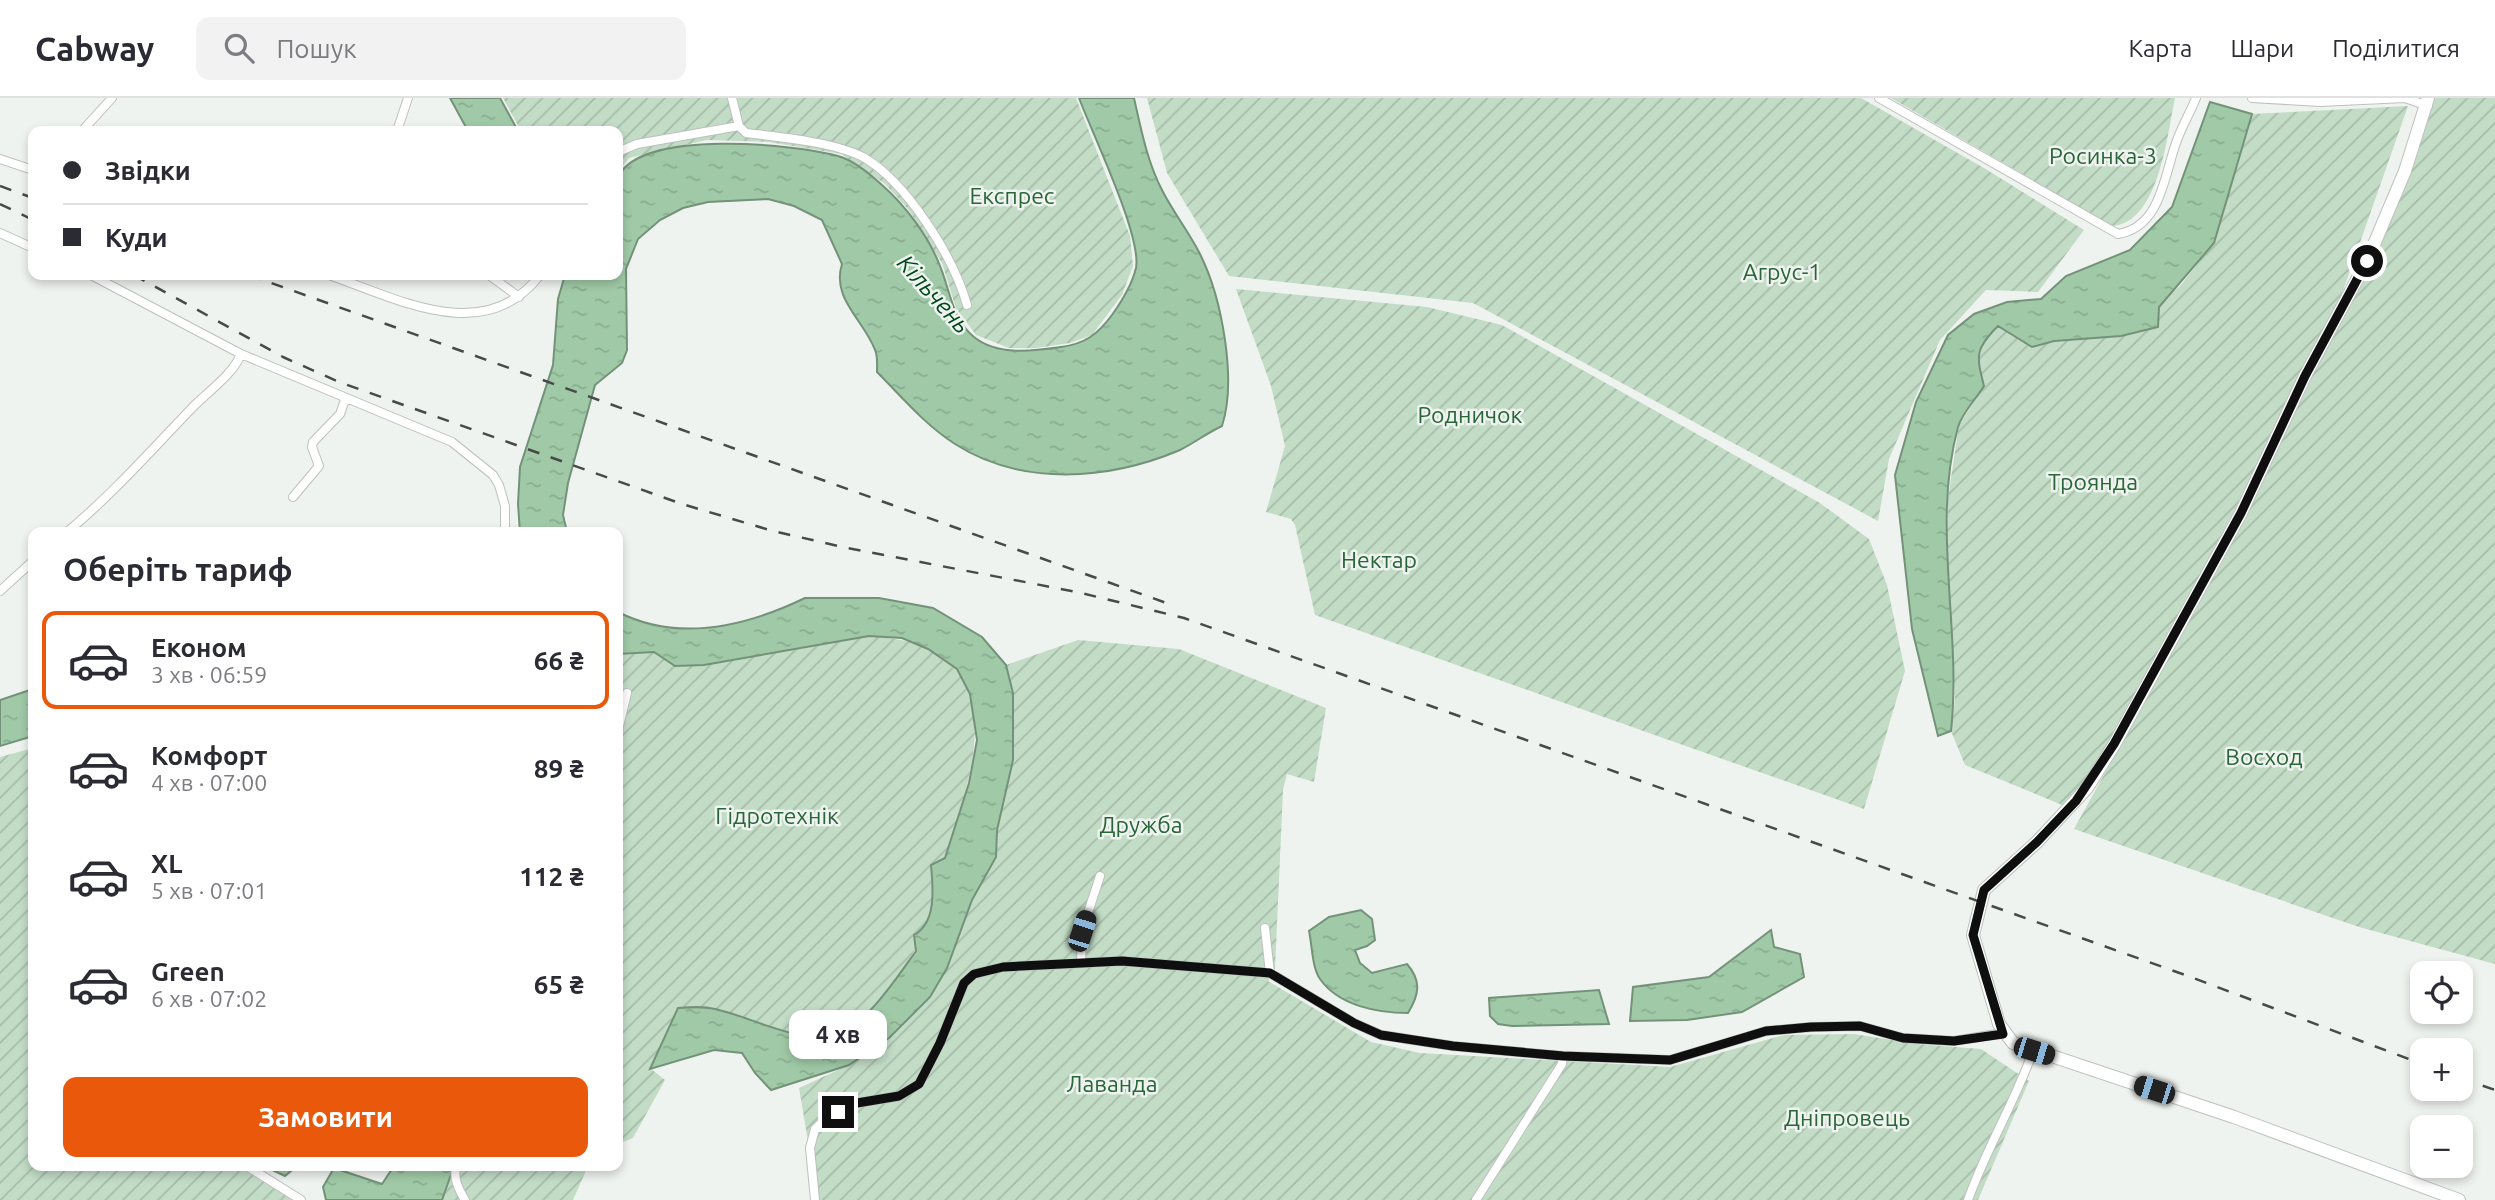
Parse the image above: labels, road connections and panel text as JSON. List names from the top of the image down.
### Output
{
  "water": ["Кільчень"],
  "parks": [
    "Росинка-3",
    "Експрес",
    "Агрус-1",
    "Родничок",
    "Троянда",
    "Нектар",
    "Восход",
    "Гідротехнік",
    "Дружба",
    "Лаванда",
    "Дніпровець"
  ],
  "page": {
    "header": "Cabway",
    "search": "Пошук",
    "nav": ["Карта", "Шари", "Поділитися"],
    "banner": ["Звідки", "Куди"],
    "heading": "Оберіть тариф",
    "list": [
      {
        "name": "Економ",
        "note": "3 хв · 06:59",
        "value": "66 ₴"
      },
      {
        "name": "Комфорт",
        "note": "4 хв · 07:00",
        "value": "89 ₴"
      },
      {
        "name": "XL",
        "note": "5 хв · 07:01",
        "value": "112 ₴"
      },
      {
        "name": "Green",
        "note": "6 хв · 07:02",
        "value": "65 ₴"
      }
    ],
    "map_buttons": ["+", "−"],
    "bubble": "4 хв",
    "buttons": "Замовити"
  }
}
